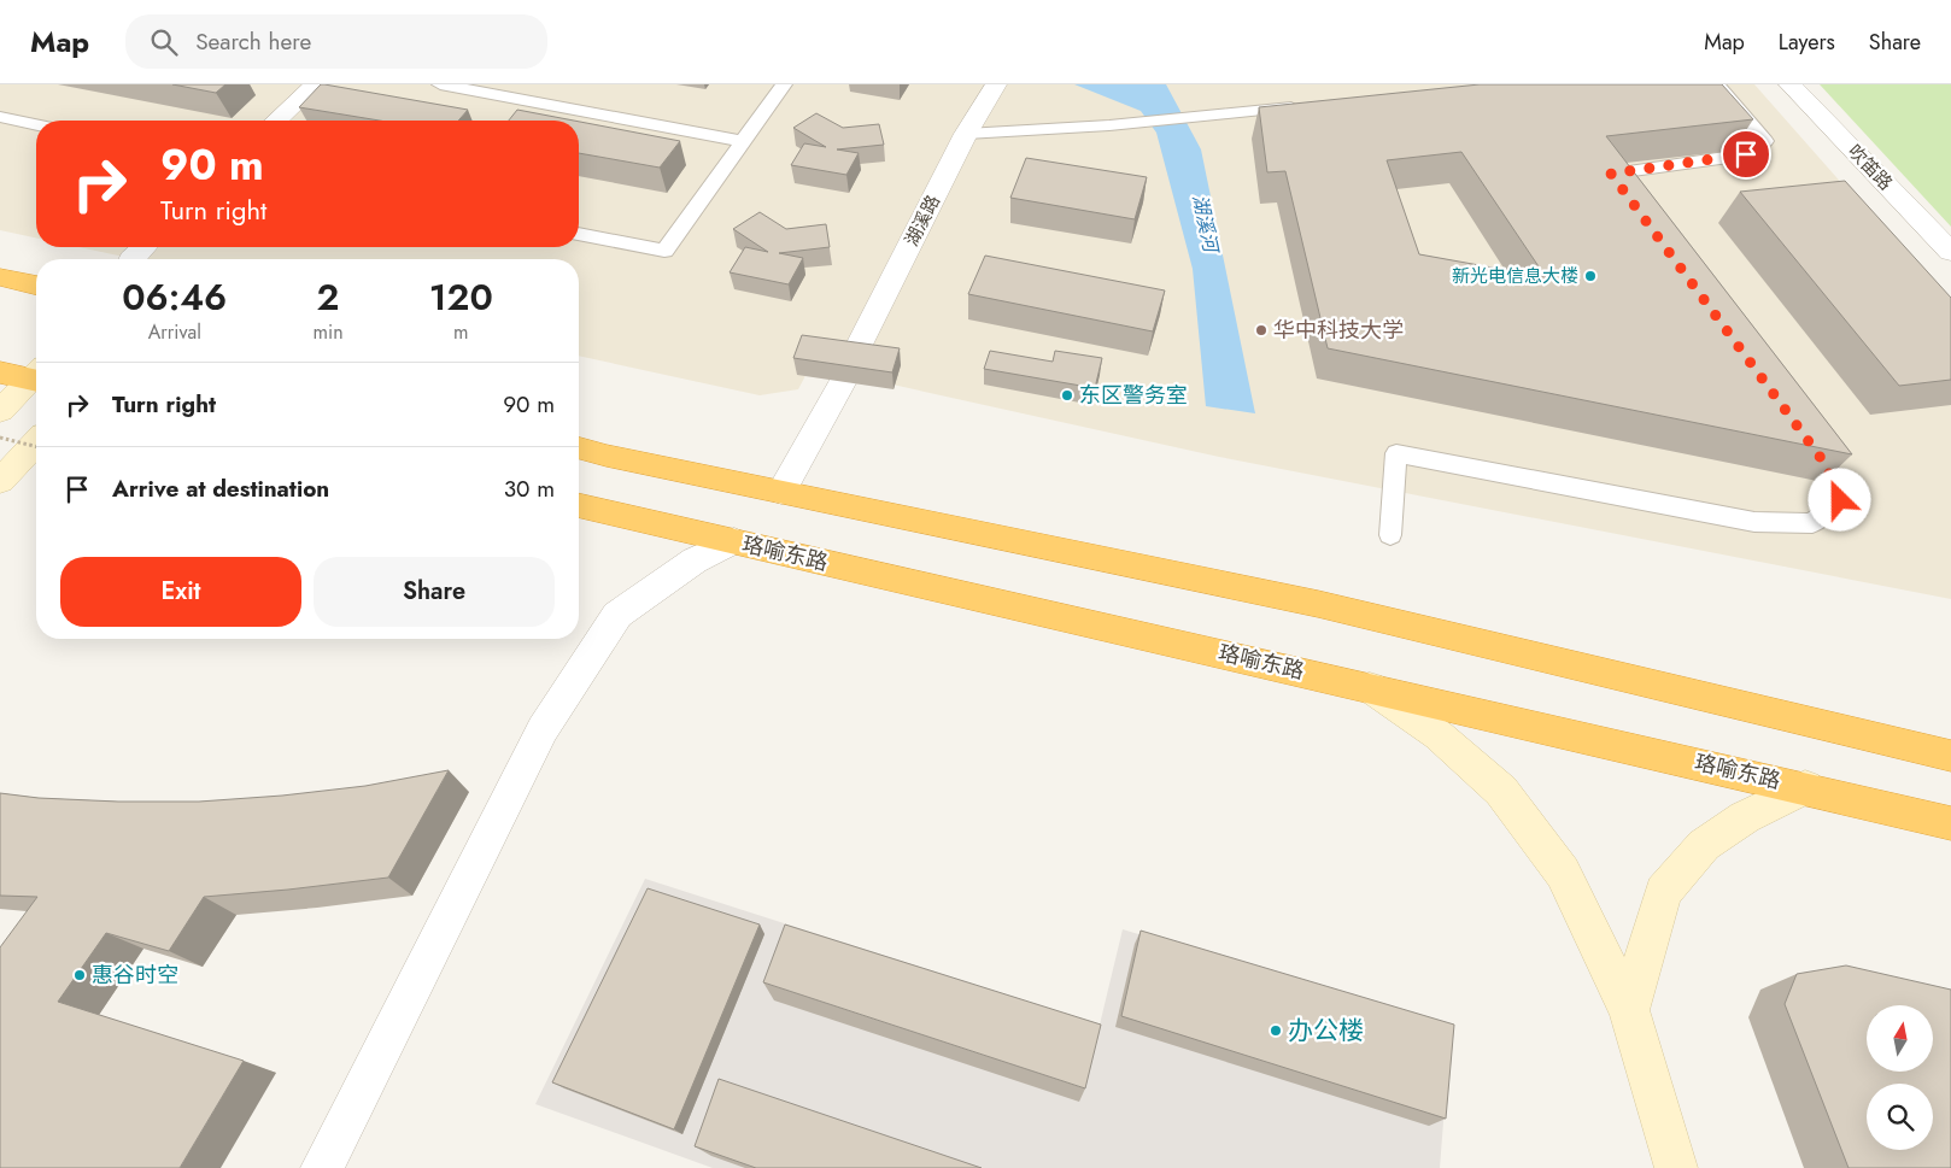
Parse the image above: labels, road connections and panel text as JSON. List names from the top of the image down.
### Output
{
  "streets": {
    "highway": ["珞喻东路"],
    "street": ["吹笛路", "湖溪路"]
  },
  "water": ["湖溪河"],
  "places": [
    "新光电信息大楼",
    "华中科技大学",
    "东区警务室",
    "惠谷时空",
    "办公楼"
  ],
  "north": "top",
  "page": {
    "header": "Map",
    "search": "Search here",
    "nav": ["Map", "Layers", "Share"],
    "turn": ["90 m", "Turn right"],
    "eta": [
      "06:46",
      "Arrival",
      "2",
      "min",
      "120",
      "m"
    ],
    "list": [
      {
        "name": "Turn right",
        "value": "90 m"
      },
      {
        "name": "Arrive at destination",
        "value": "30 m"
      }
    ],
    "buttons": ["Exit", "Share"]
  }
}
